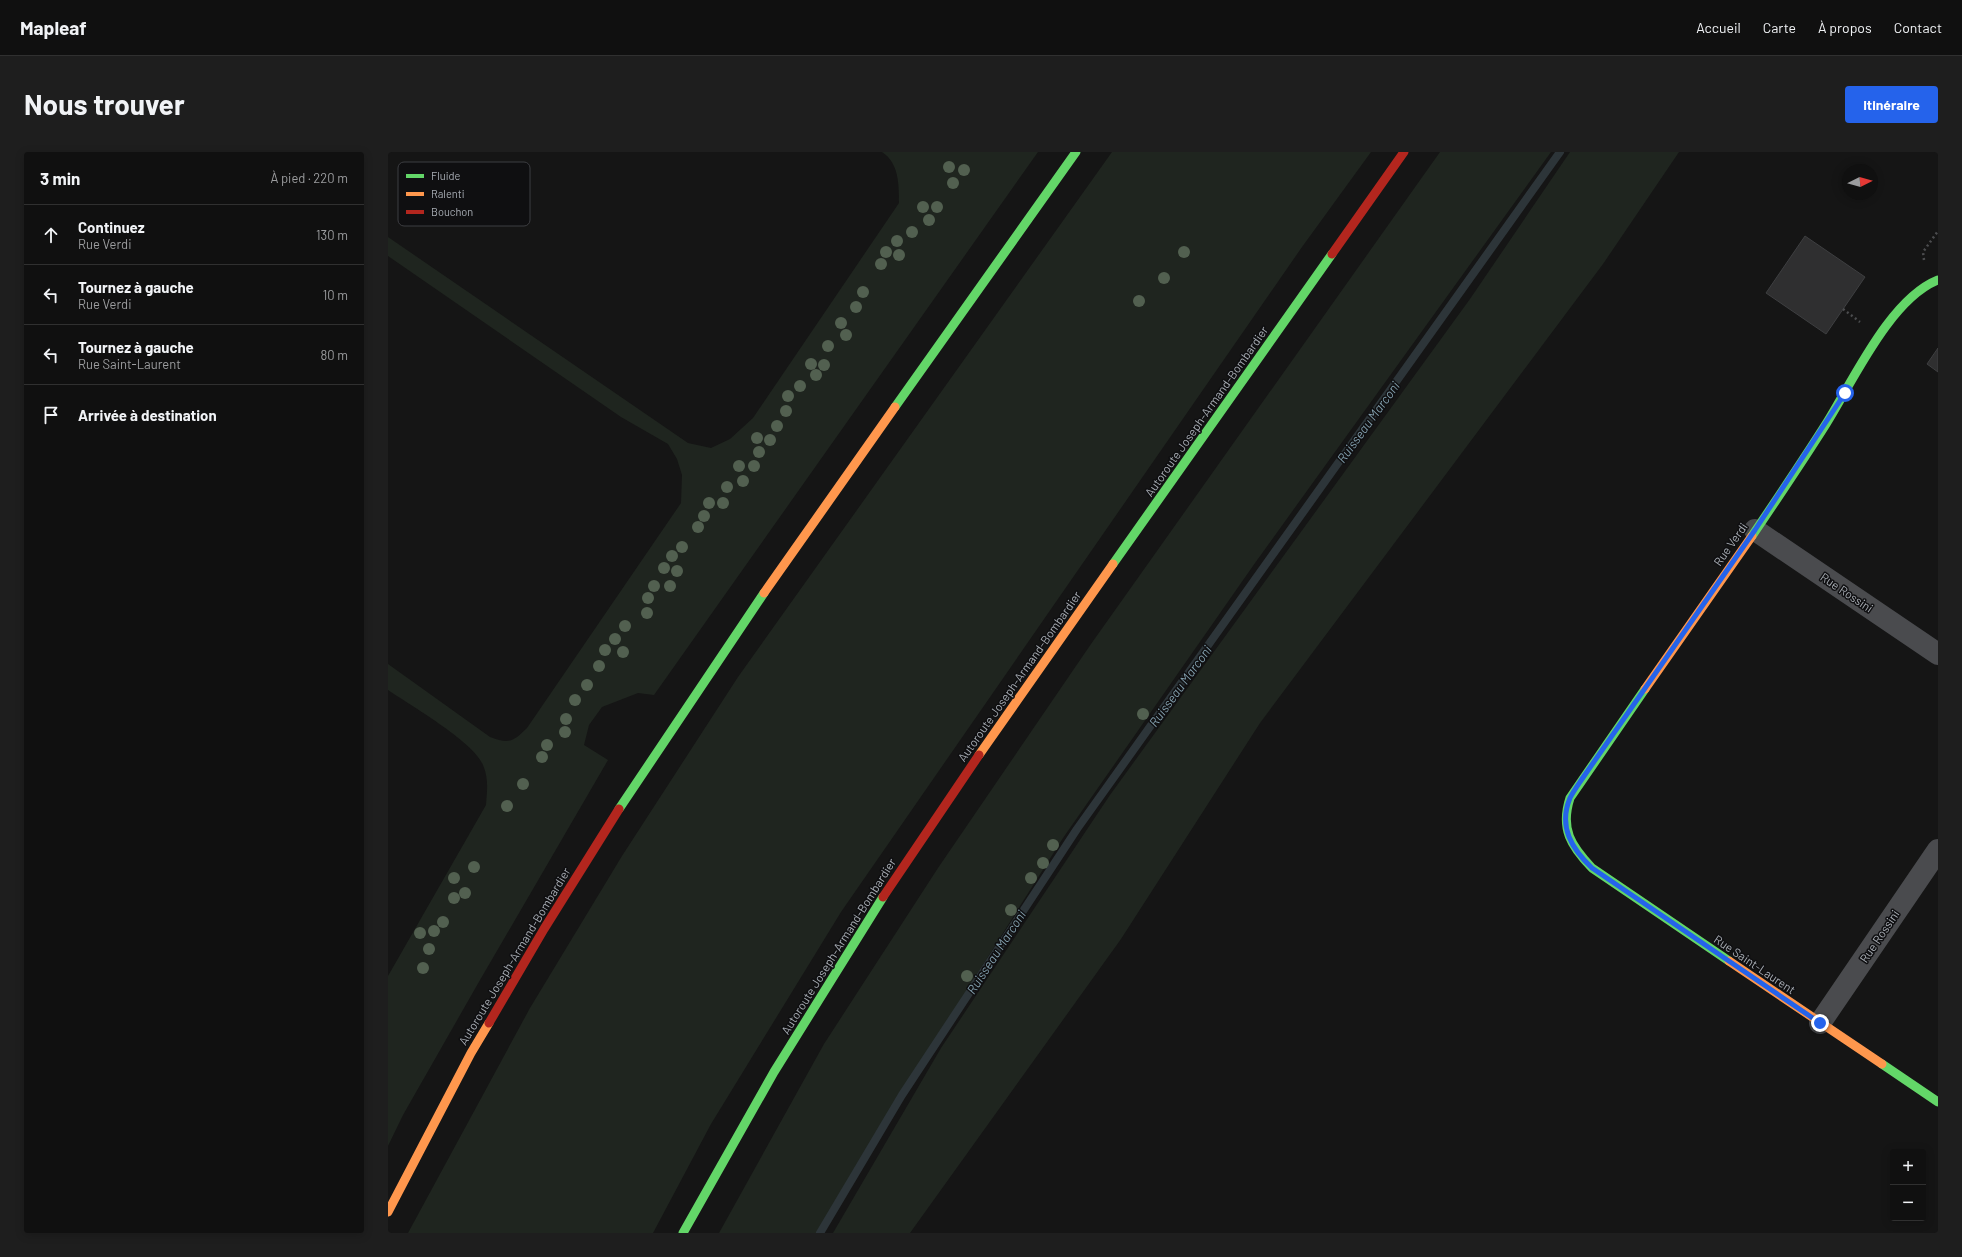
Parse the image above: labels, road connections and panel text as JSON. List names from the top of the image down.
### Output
{
  "streets": {
    "main road": ["Autoroute Joseph-Armand-Bombardier", "Rue Verdi", "Rue Saint-Laurent"],
    "street": ["Rue Rossini"]
  },
  "crossings": [
    ["Rue Verdi", "Rue Rossini"],
    ["Rue Verdi", "Rue Saint-Laurent"],
    ["Rue Rossini", "Rue Saint-Laurent"]
  ],
  "water": ["Ruisseau Marconi"],
  "legend": ["Fluide", "Ralenti", "Bouchon"],
  "north": "right",
  "page": {
    "header": "Mapleaf",
    "nav": [
      "Accueil",
      "Carte",
      "À propos",
      "Contact"
    ],
    "buttons": "Itinéraire",
    "title": "Nous trouver",
    "heading": ["3 min", "À pied · 220 m"],
    "list": [
      ["Continuez", "Rue Verdi", "130 m"],
      ["Tournez à gauche", "Rue Verdi", "10 m"],
      ["Tournez à gauche", "Rue Saint-Laurent", "80 m"],
      "Arrivée à destination"
    ],
    "map_buttons": ["+", "−"]
  }
}
